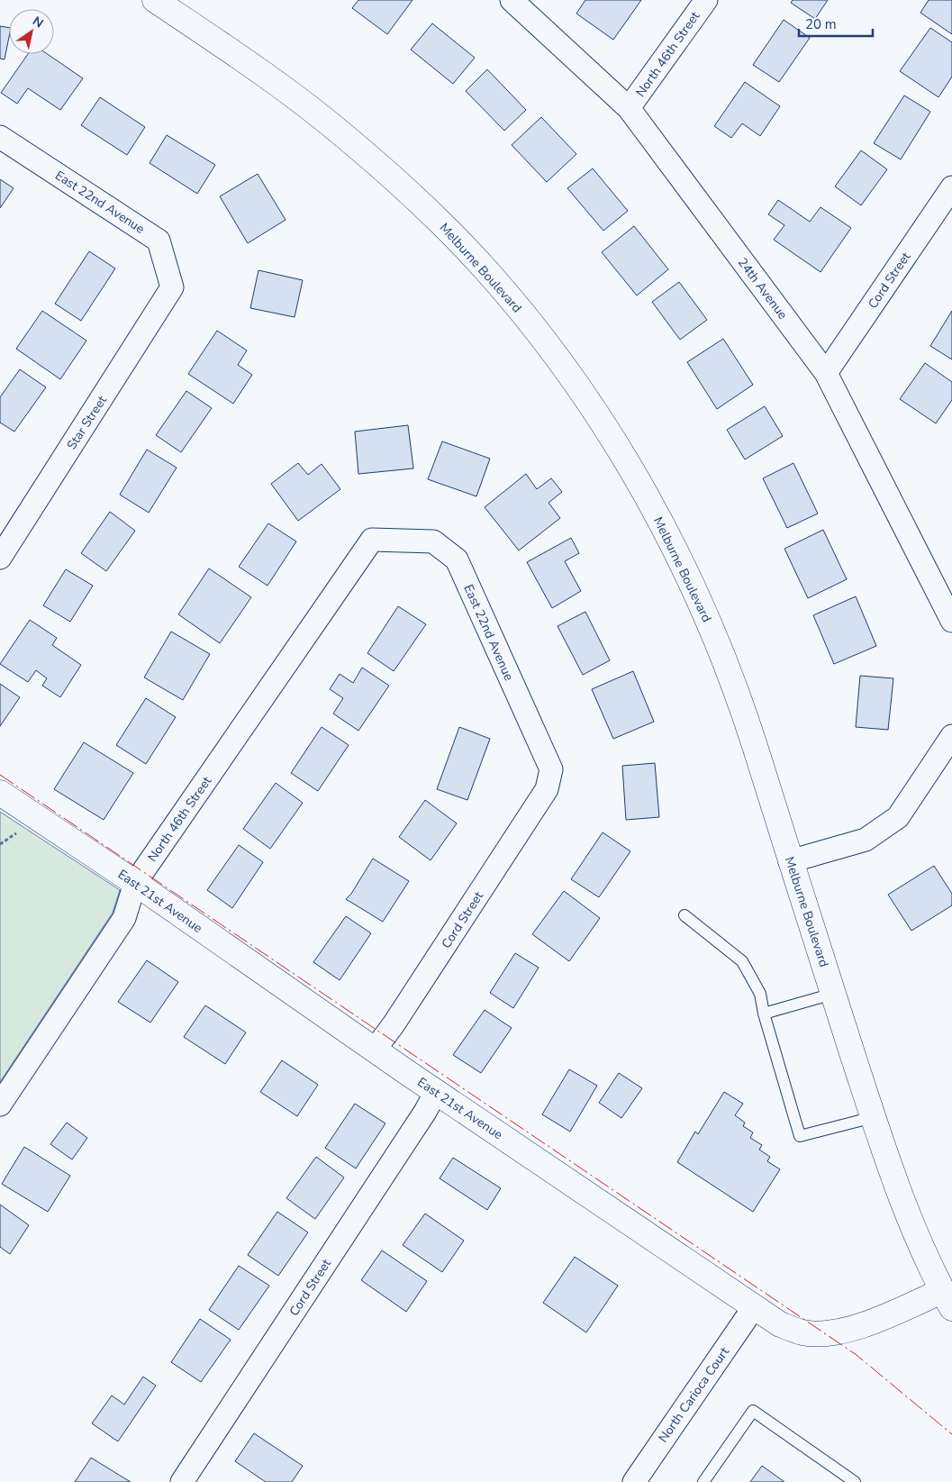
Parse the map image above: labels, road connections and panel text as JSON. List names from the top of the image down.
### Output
{
  "streets": {
    "main road": ["Melburne Boulevard", "East 21st Avenue"],
    "street": [
      "North 46th Street",
      "East 22nd Avenue",
      "Cord Street",
      "24th Avenue",
      "Star Street",
      "North Carioca Court"
    ]
  },
  "crossings": [
    ["North 46th Street", "East 22nd Avenue"],
    ["North 46th Street", "24th Avenue"],
    ["North 46th Street", "East 21st Avenue"],
    ["East 22nd Avenue", "Cord Street"],
    ["East 22nd Avenue", "Star Street"],
    ["Melburne Boulevard", "East 21st Avenue"],
    ["Cord Street", "24th Avenue"],
    ["Cord Street", "East 21st Avenue"],
    ["East 21st Avenue", "North Carioca Court"]
  ],
  "scale_bar": "20 m",
  "north": "top right"
}
